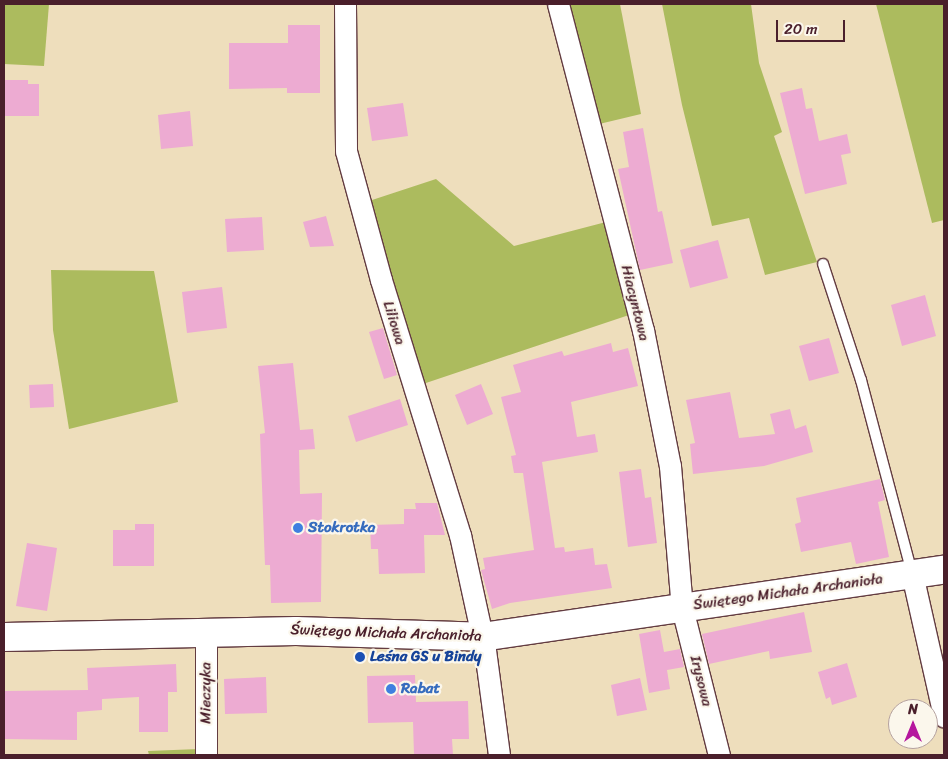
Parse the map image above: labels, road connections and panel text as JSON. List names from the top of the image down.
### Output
{
  "streets": {
    "street": [
      "Hiacyntowa",
      "Liliowa",
      "Świętego Michała Archanioła",
      "Irysowa",
      "Mieczyka"
    ]
  },
  "crossings": [
    ["Hiacyntowa", "Świętego Michała Archanioła"],
    ["Hiacyntowa", "Irysowa"],
    ["Liliowa", "Świętego Michała Archanioła"],
    ["Świętego Michała Archanioła", "Irysowa"],
    ["Świętego Michała Archanioła", "Mieczyka"]
  ],
  "places": ["Stokrotka", "Leśna GS u Bindy", "Rabat"],
  "scale_bar": "20 m",
  "north": "top"
}
